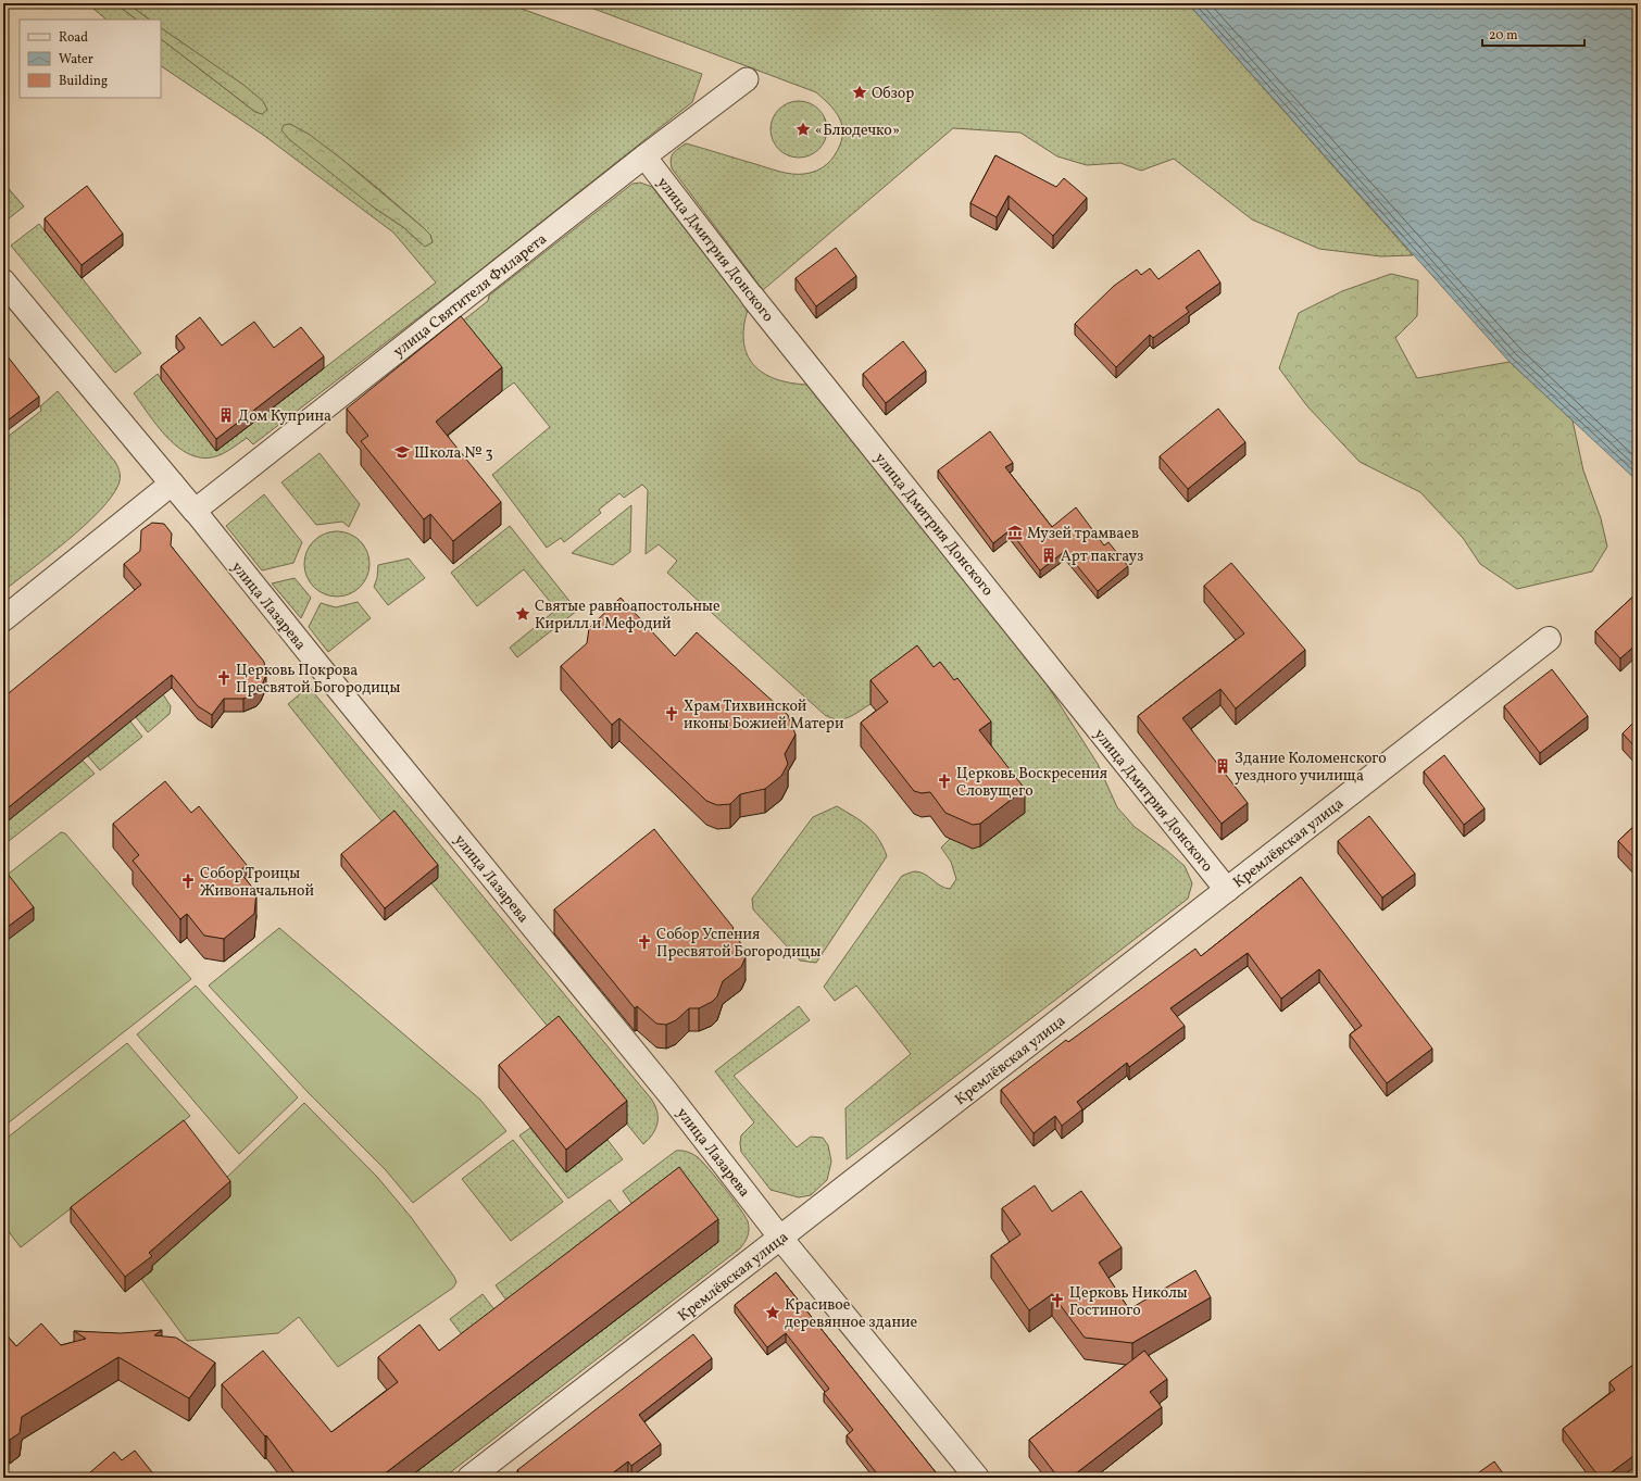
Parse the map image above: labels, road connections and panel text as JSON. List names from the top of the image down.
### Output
{
  "streets": {
    "street": [
      "улица Дмитрия Донского",
      "улица Святителя Филарета",
      "улица Лазарева",
      "Кремлёвская улица"
    ]
  },
  "crossings": [
    ["улица Дмитрия Донского", "улица Святителя Филарета"],
    ["улица Дмитрия Донского", "Кремлёвская улица"],
    ["улица Святителя Филарета", "улица Лазарева"],
    ["улица Лазарева", "Кремлёвская улица"]
  ],
  "places": {
    "place": [
      "Обзор",
      "«Блюдечко»",
      "Святые равноапостольные Кирилл и Мефодий",
      "Красивое деревянное здание"
    ],
    "building": ["Дом Куприна", "Арт пакгауз", "Здание Коломенского уездного училища"],
    "school or university": ["Школа № 3"],
    "museum": ["Музей трамваев"],
    "church": [
      "Церковь Покрова Пресвятой Богородицы",
      "Храм Тихвинской иконы Божией Матери",
      "Церковь Воскресения Словущего",
      "Собор Троицы Живоначальной",
      "Собор Успения Пресвятой Богородицы",
      "Церковь Николы Гостиного"
    ]
  },
  "legend": ["Road", "Water", "Building"],
  "scale_bar": "20 m"
}
